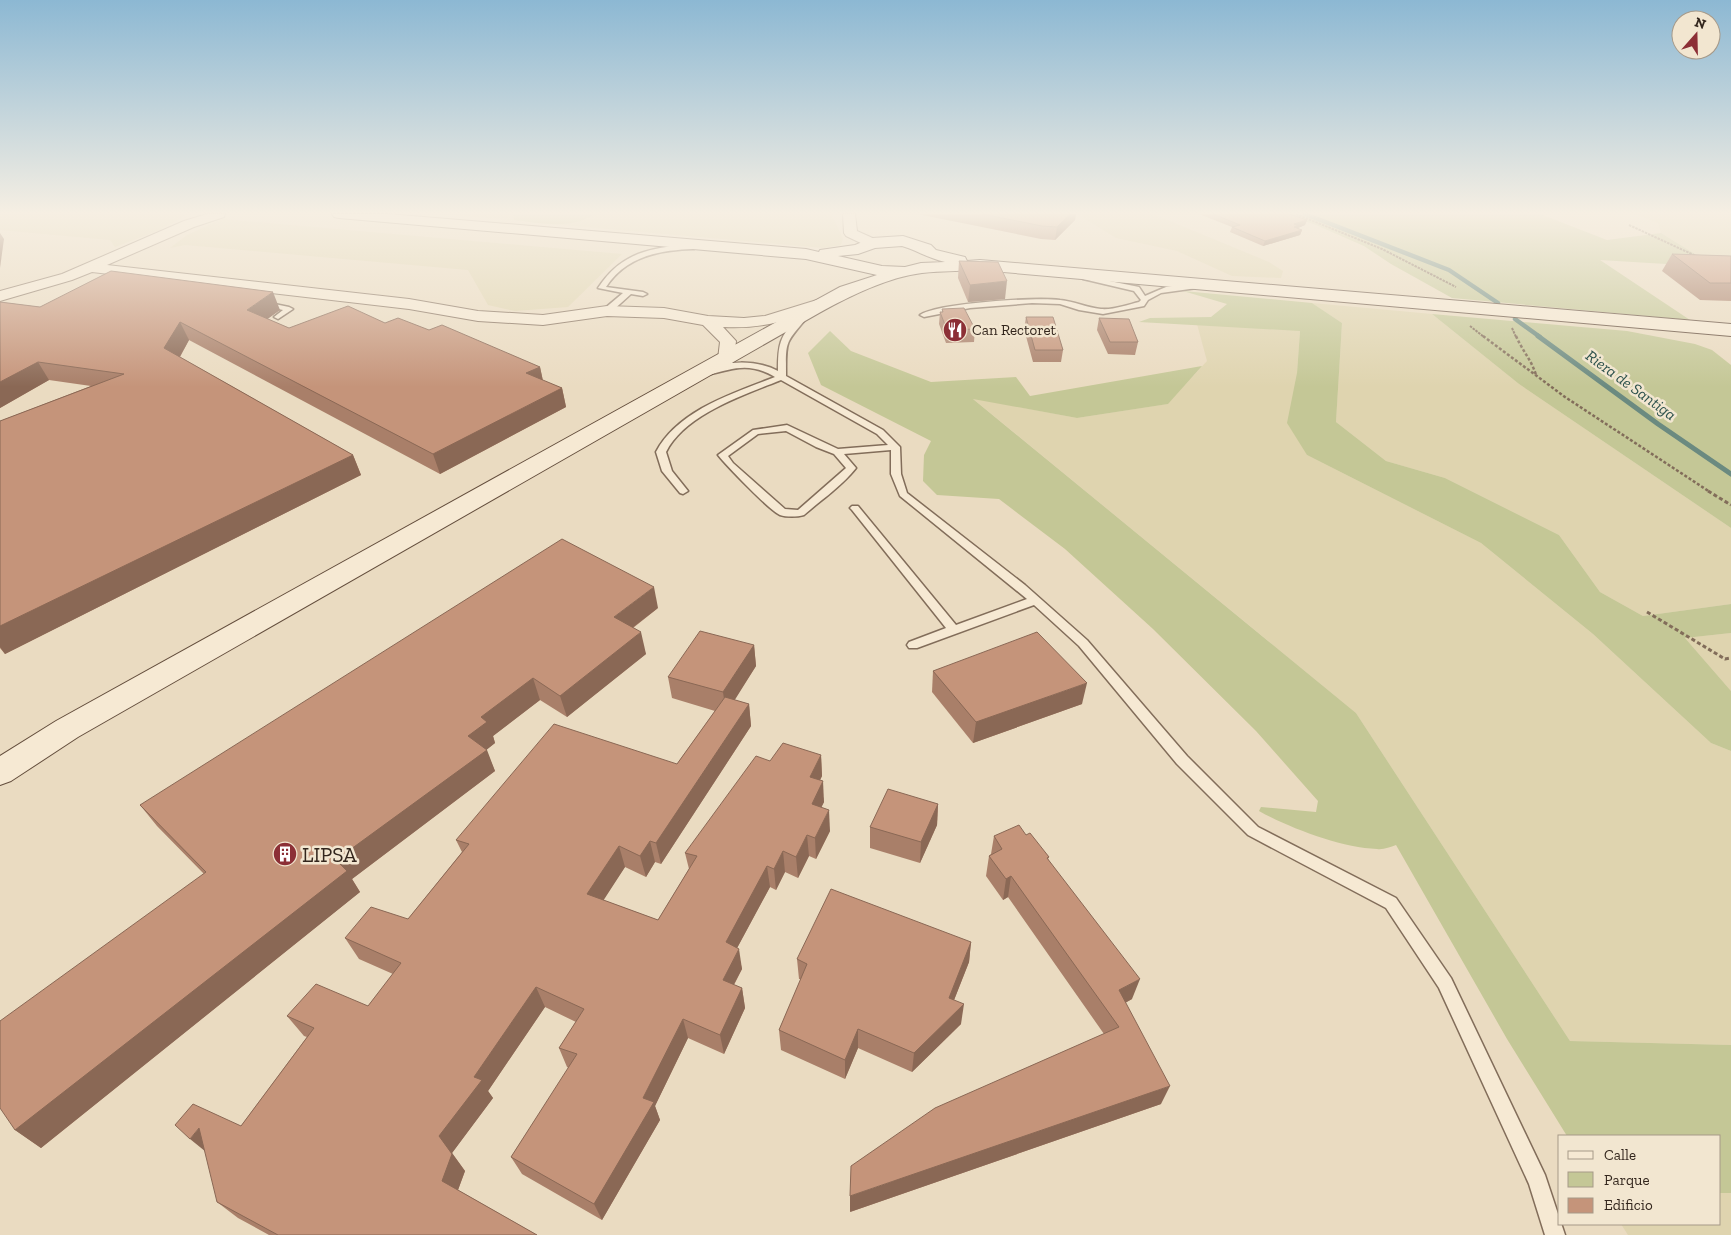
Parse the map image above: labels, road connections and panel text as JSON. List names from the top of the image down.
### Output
{
  "water": ["Riera de Santiga"],
  "places": {
    "restaurant": ["Can Rectoret"],
    "building": ["LIPSA"]
  },
  "legend": ["Calle", "Parque", "Edificio"],
  "north": "top"
}
